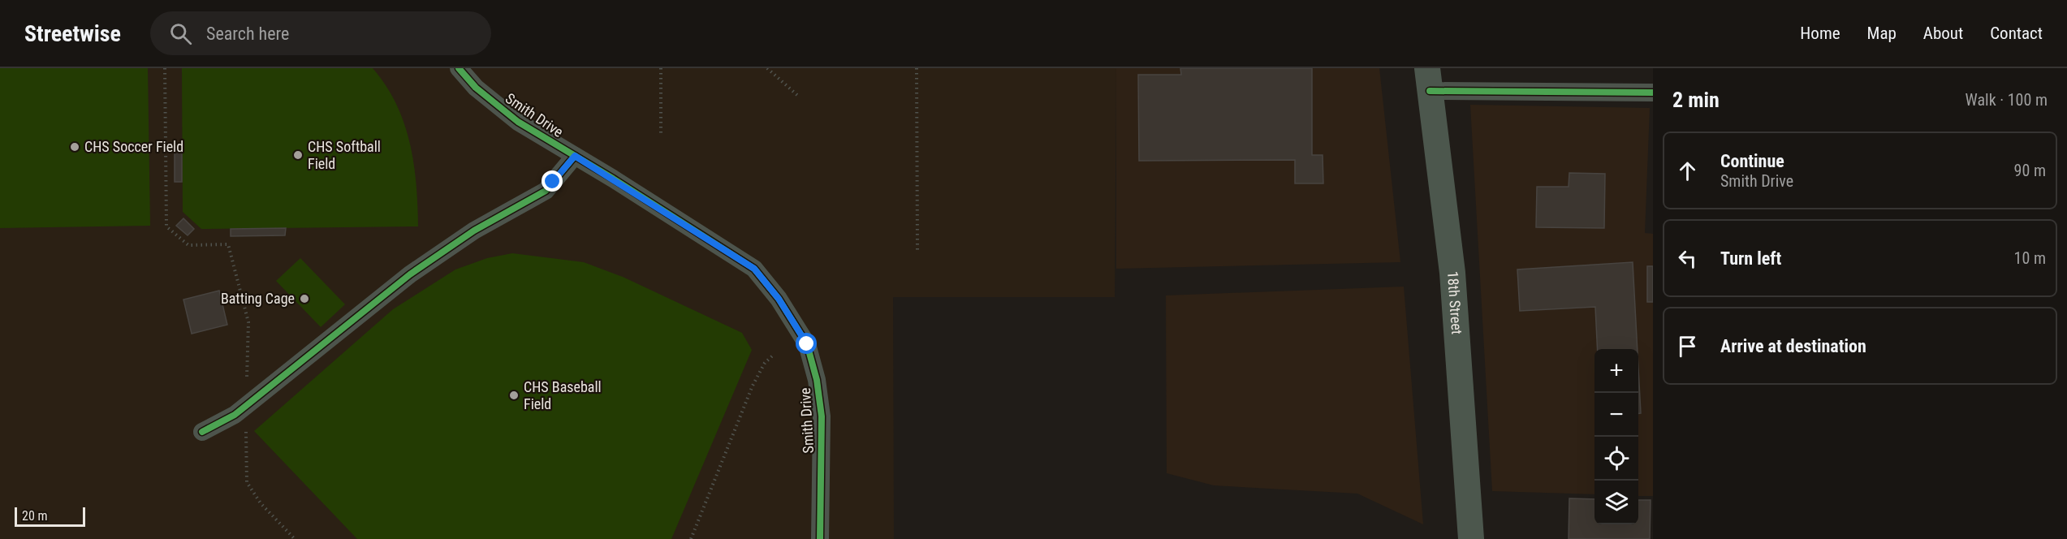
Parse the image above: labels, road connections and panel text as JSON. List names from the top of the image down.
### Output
{
  "streets": {
    "main road": ["18th Street"],
    "street": ["Smith Drive"]
  },
  "places": [
    "CHS Soccer Field",
    "CHS Softball Field",
    "Batting Cage",
    "CHS Baseball Field"
  ],
  "scale_bar": "20 m",
  "page": {
    "header": "Streetwise",
    "search": "Search here",
    "nav": [
      "Home",
      "Map",
      "About",
      "Contact"
    ],
    "heading": ["2 min", "Walk · 100 m"],
    "list": [
      ["Continue", "Smith Drive", "90 m"],
      ["Turn left", "10 m"],
      "Arrive at destination"
    ],
    "map_buttons": ["+", "−"],
    "scale": "20 m"
  }
}
